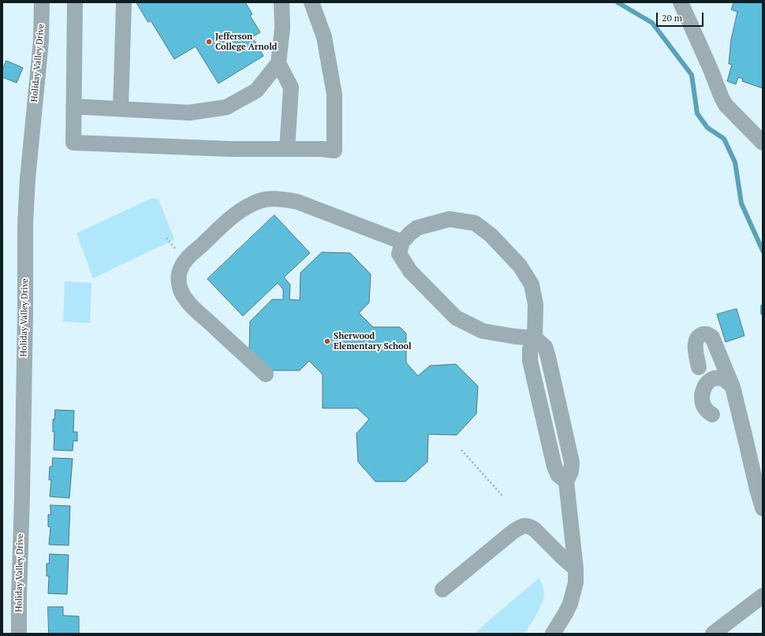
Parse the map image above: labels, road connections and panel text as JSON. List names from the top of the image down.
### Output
{
  "streets": {
    "street": ["Holiday Valley Drive"]
  },
  "places": ["Jefferson College Arnold", "Sherwood Elementary School"],
  "scale_bar": "20 m"
}
